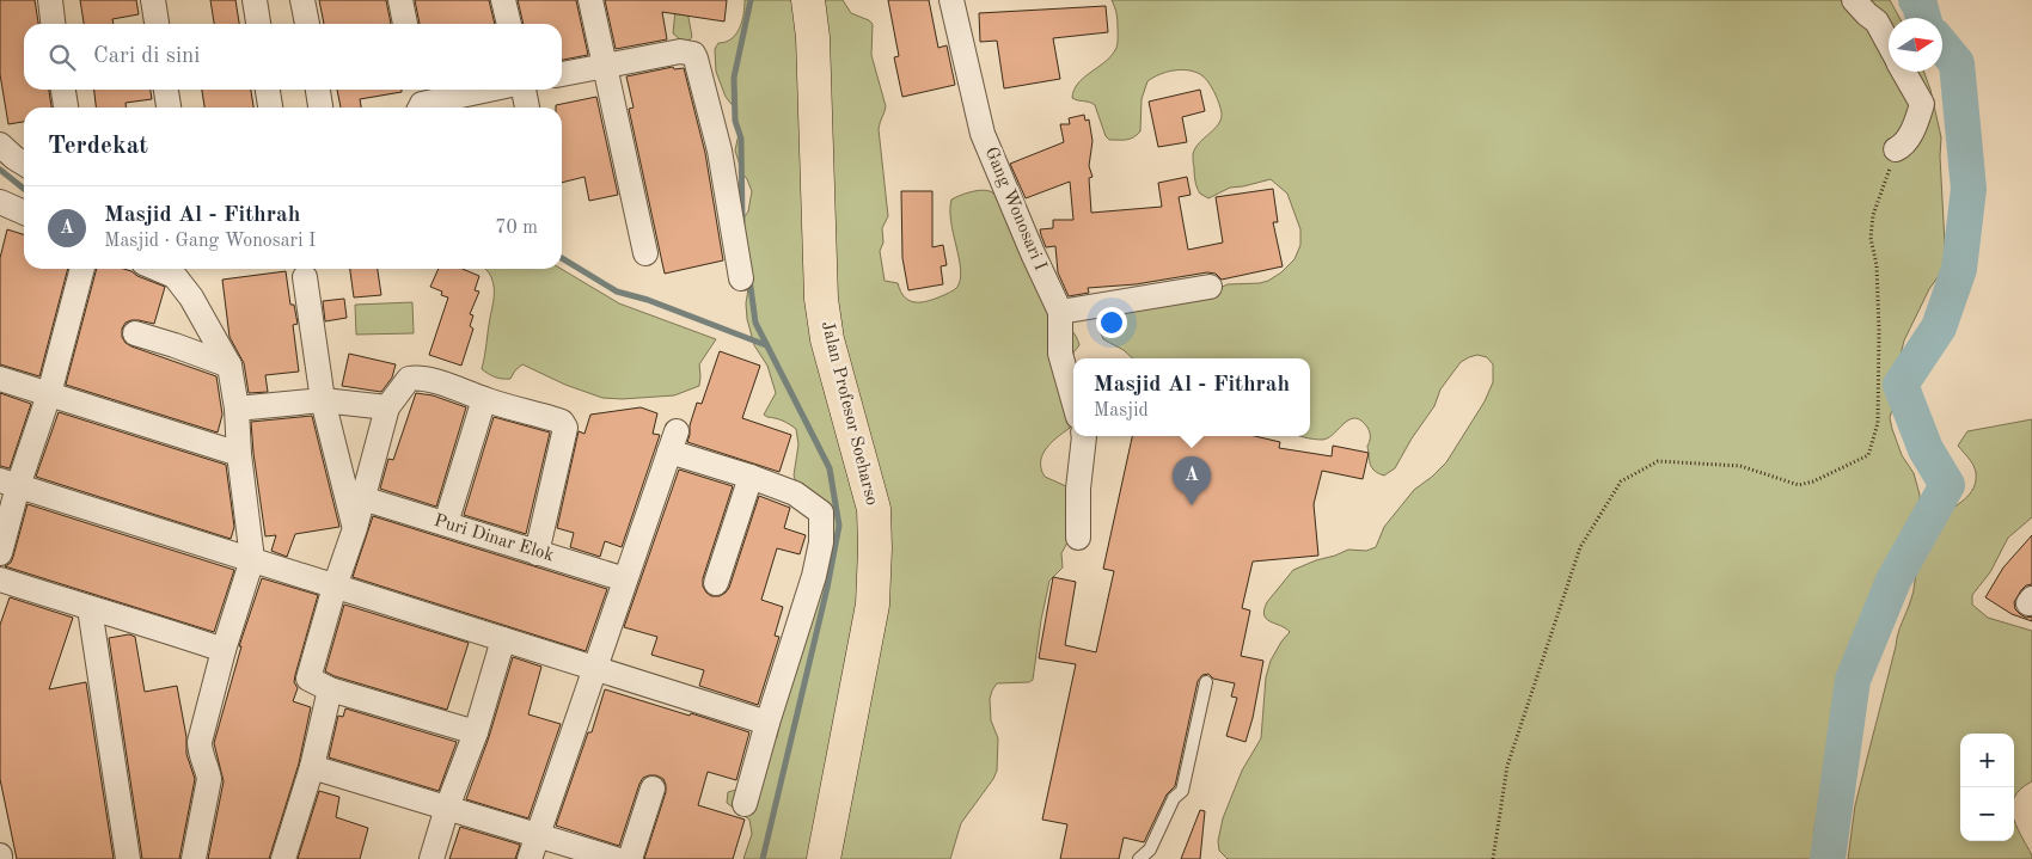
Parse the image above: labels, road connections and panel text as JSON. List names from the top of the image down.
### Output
{
  "streets": {
    "main road": ["Jalan Profesor Soeharso"],
    "street": ["Gang Wonosari I", "Puri Dinar Elok"]
  },
  "north": "right",
  "page": {
    "search": "Cari di sini",
    "heading": "Terdekat",
    "list": [
      {
        "mark": "A",
        "name": "Masjid Al - Fithrah",
        "note": "Masjid · Gang Wonosari I",
        "value": "70 m"
      }
    ],
    "popup": ["Masjid Al - Fithrah", "Masjid"],
    "pins": "A",
    "map_buttons": ["+", "−"]
  }
}
